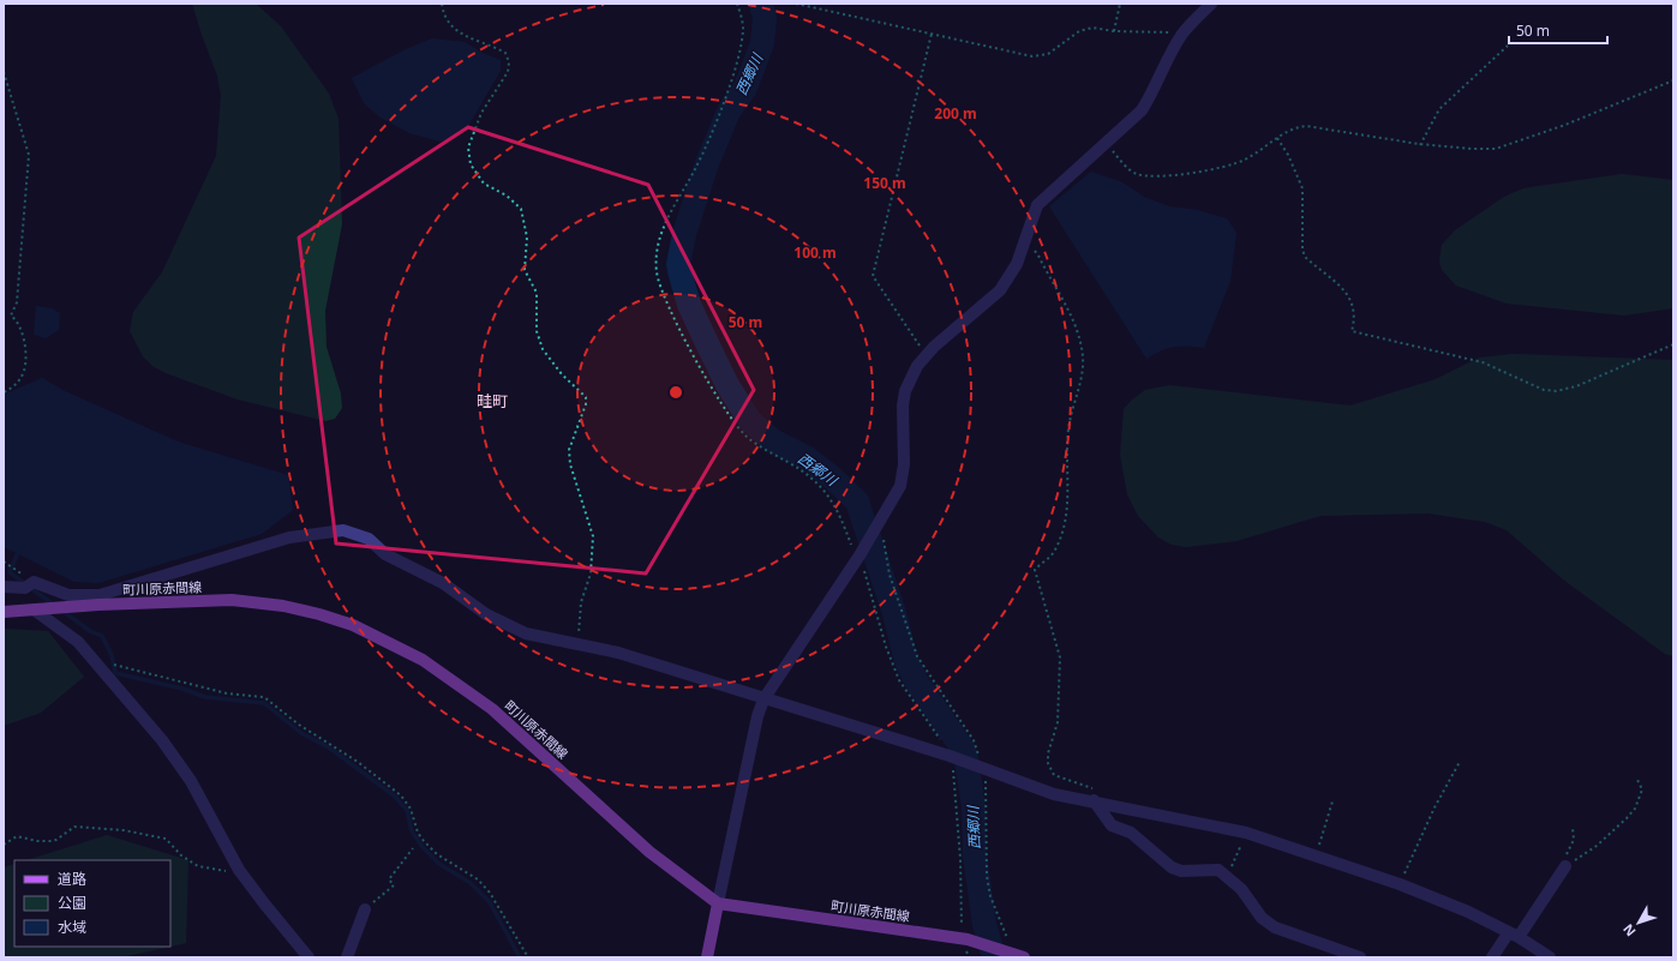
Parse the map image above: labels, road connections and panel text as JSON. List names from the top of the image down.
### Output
{
  "streets": {
    "main road": ["町川原赤間線"]
  },
  "districts": ["畦町"],
  "water": ["西郷川"],
  "legend": ["道路", "公園", "水域"],
  "scale_bar": "50 m",
  "north": "bottom left",
  "rings": [
    "200 m",
    "150 m",
    "100 m",
    "50 m"
  ]
}
